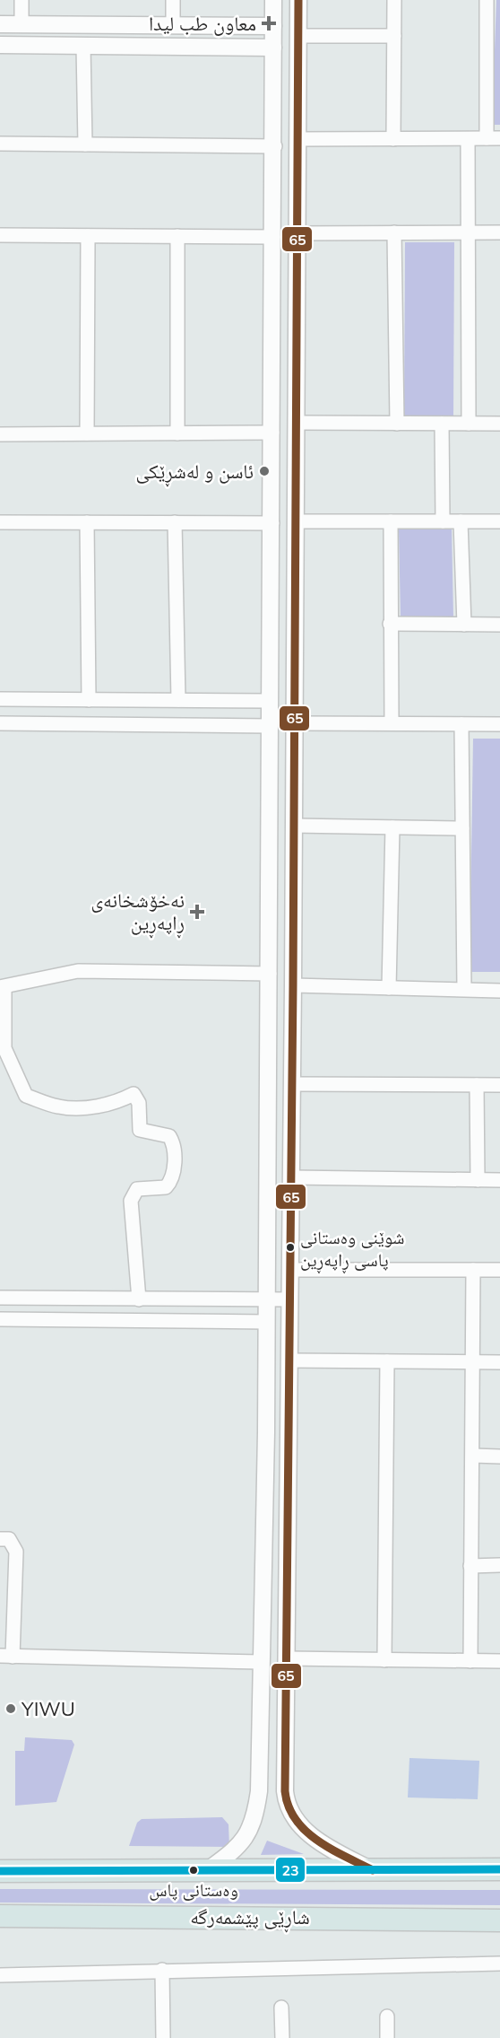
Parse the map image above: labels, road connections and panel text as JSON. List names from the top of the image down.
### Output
{
  "streets": {
    "highway": ["شاڕێی پێشمەرگە"]
  },
  "places": {
    "health": ["معاون طب لیدا", "نەخۆشخانەی ڕاپەڕین"],
    "other": [
      "ئاسن و لەشڕێکی",
      "شوێنی وەستانی پاسی ڕاپەڕین",
      "YIWU",
      "وەستانی پاس"
    ]
  },
  "lines": ["transit line 65", "transit line 23"]
}
